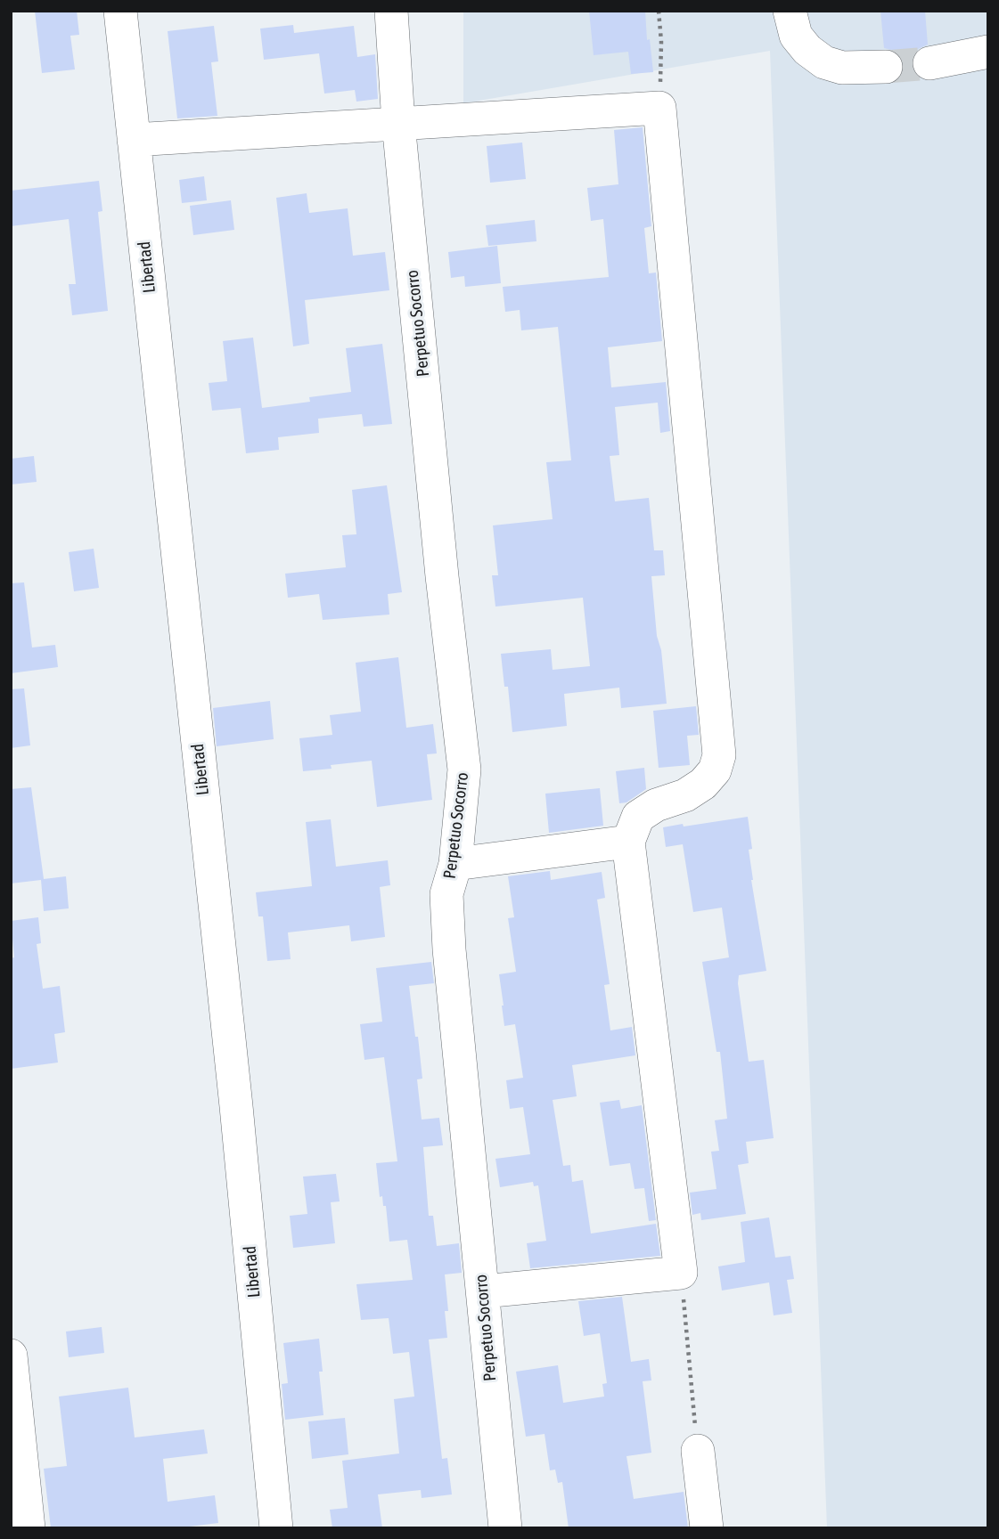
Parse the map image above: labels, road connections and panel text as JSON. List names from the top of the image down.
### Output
{
  "streets": {
    "street": ["Libertad", "Perpetuo Socorro"]
  }
}
